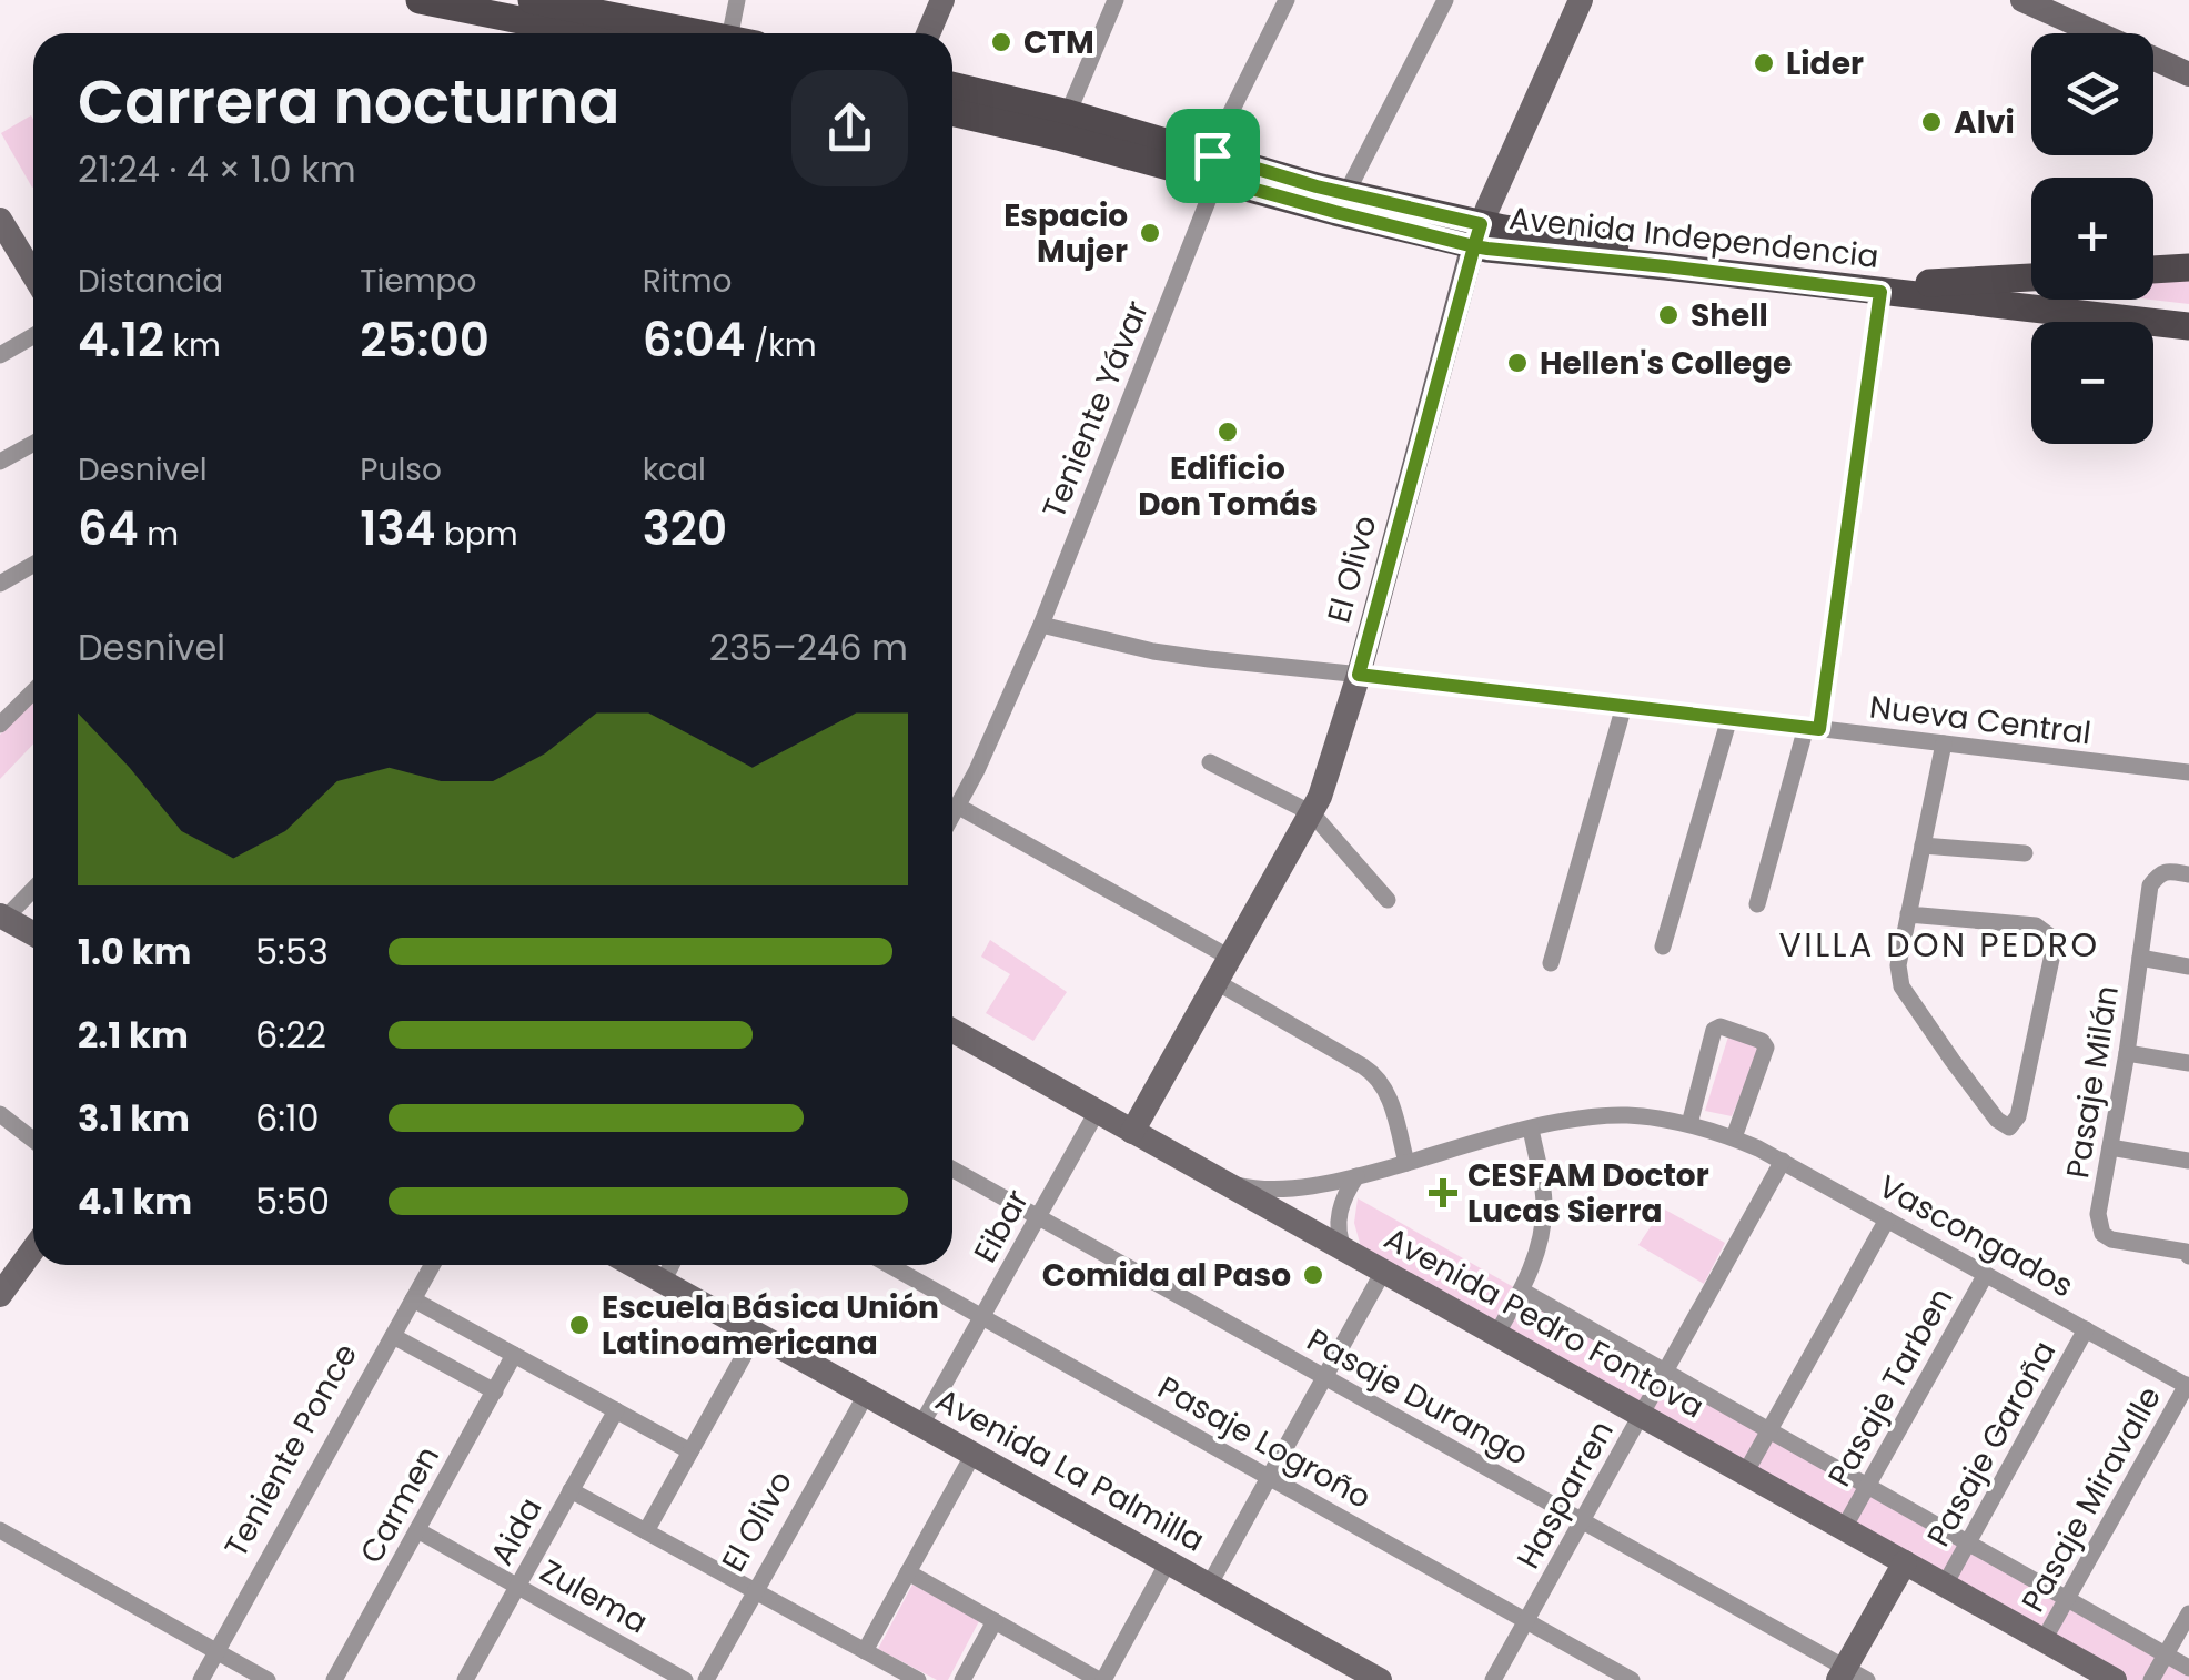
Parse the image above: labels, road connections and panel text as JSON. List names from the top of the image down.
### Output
{
  "streets": {
    "main road": ["Avenida Independencia"],
    "street": [
      "Teniente Yávar",
      "El Olivo",
      "Nueva Central",
      "Pasaje Milán",
      "Eibar",
      "Vascongados",
      "Avenida Pedro Fontova",
      "Pasaje Tarben",
      "Pasaje Durango",
      "Pasaje Logroño",
      "Pasaje Garoña",
      "Teniente Ponce",
      "Avenida La Palmilla",
      "Hasparren",
      "Pasaje Miravalle",
      "Carmen",
      "Aida",
      "Zulema"
    ]
  },
  "crossings": [
    ["Avenida Independencia", "Teniente Yávar"],
    ["Avenida Independencia", "El Olivo"],
    ["Teniente Yávar", "Nueva Central"],
    ["El Olivo", "Nueva Central"],
    ["El Olivo", "Avenida Pedro Fontova"],
    ["El Olivo", "Avenida La Palmilla"],
    ["Eibar", "Avenida Pedro Fontova"],
    ["Eibar", "Pasaje Durango"],
    ["Eibar", "Pasaje Logroño"],
    ["Eibar", "Avenida La Palmilla"],
    ["Vascongados", "Avenida Pedro Fontova"],
    ["Vascongados", "Pasaje Tarben"],
    ["Vascongados", "Pasaje Garoña"],
    ["Vascongados", "Hasparren"],
    ["Vascongados", "Pasaje Miravalle"],
    ["Avenida Pedro Fontova", "Pasaje Tarben"],
    ["Avenida Pedro Fontova", "Pasaje Garoña"],
    ["Avenida Pedro Fontova", "Hasparren"],
    ["Avenida Pedro Fontova", "Pasaje Miravalle"],
    ["Pasaje Durango", "Hasparren"],
    ["Pasaje Logroño", "Hasparren"],
    ["Carmen", "Zulema"],
    ["Aida", "Zulema"]
  ],
  "districts": ["VILLA DON PEDRO"],
  "places": {
    "other": [
      "CTM",
      "Lider",
      "Alvi",
      "Espacio Mujer",
      "Shell",
      "Hellen's College",
      "Edificio Don Tomás",
      "Comida al Paso",
      "Escuela Básica Unión Latinoamericana"
    ],
    "health": ["CESFAM Doctor Lucas Sierra"]
  },
  "page": {
    "map_buttons": ["+", "−"],
    "heading": ["Carrera nocturna", "21:24 · 4 × 1.0 km"],
    "stats": [
      ["Distancia", "4.12 km"],
      ["Tiempo", "25:00"],
      ["Ritmo", "6:04 /km"],
      ["Desnivel", "64 m"],
      ["Pulso", "134 bpm"],
      ["kcal", "320"]
    ],
    "chart": ["Desnivel", "235–246 m"],
    "list": [
      {
        "name": "1.0 km",
        "note": "5:53"
      },
      {
        "name": "2.1 km",
        "note": "6:22"
      },
      {
        "name": "3.1 km",
        "note": "6:10"
      },
      {
        "name": "4.1 km",
        "note": "5:50"
      }
    ]
  }
}
